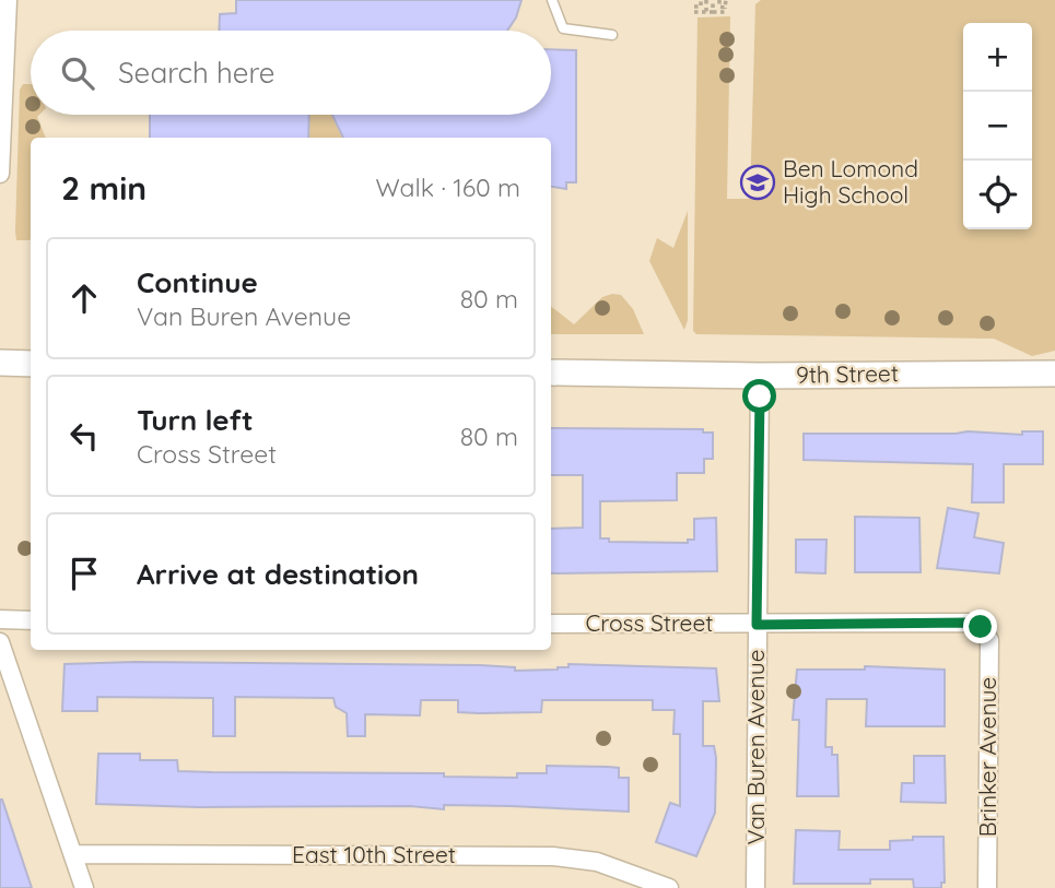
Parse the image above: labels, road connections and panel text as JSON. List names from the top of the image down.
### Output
{
  "streets": {
    "street": [
      "9th Street",
      "Cross Street",
      "Van Buren Avenue",
      "Brinker Avenue",
      "East 10th Street"
    ]
  },
  "crossings": [
    ["9th Street", "Van Buren Avenue"],
    ["Cross Street", "Van Buren Avenue"],
    ["Cross Street", "Brinker Avenue"]
  ],
  "places": {
    "school or university": ["Ben Lomond High School"]
  },
  "page": {
    "map_buttons": ["+", "−"],
    "search": "Search here",
    "heading": ["2 min", "Walk · 160 m"],
    "list": [
      ["Continue", "Van Buren Avenue", "80 m"],
      ["Turn left", "Cross Street", "80 m"],
      "Arrive at destination"
    ]
  }
}
